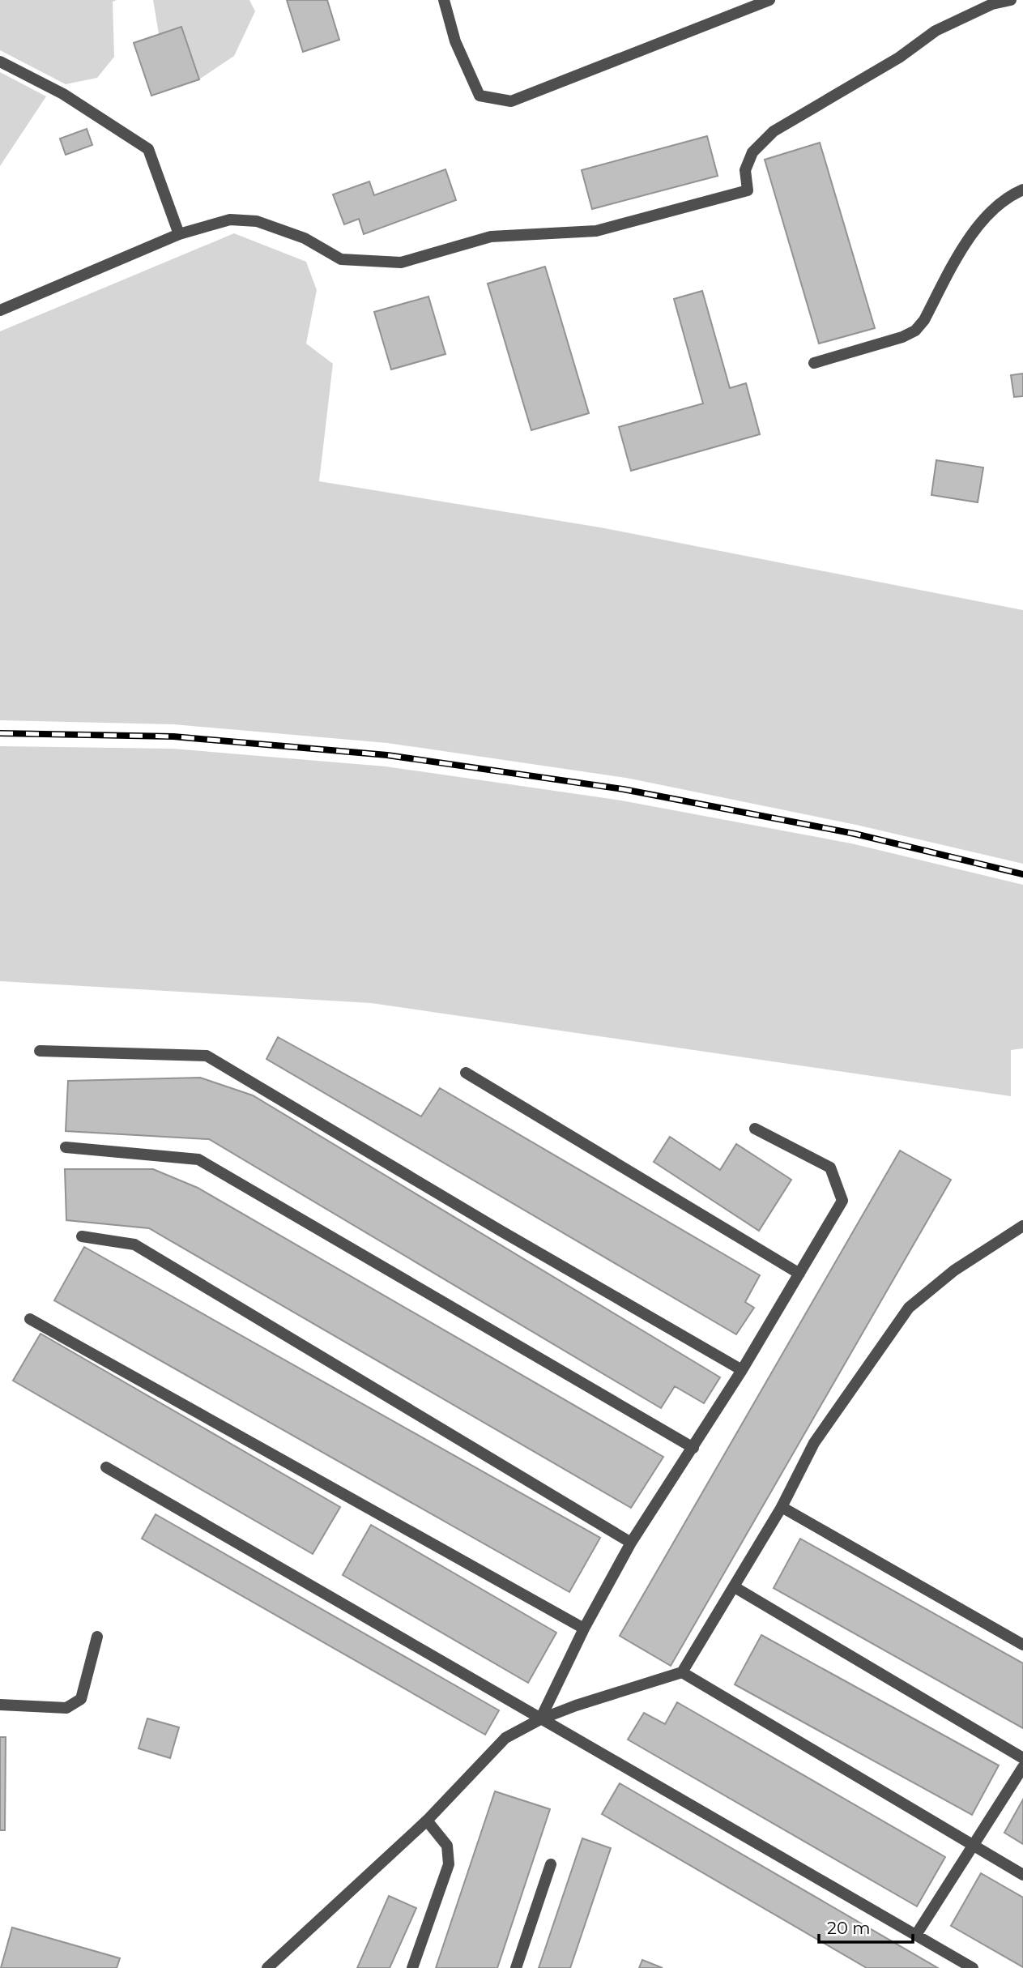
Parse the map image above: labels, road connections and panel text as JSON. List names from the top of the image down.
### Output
{
  "scale_bar": "20 m"
}
